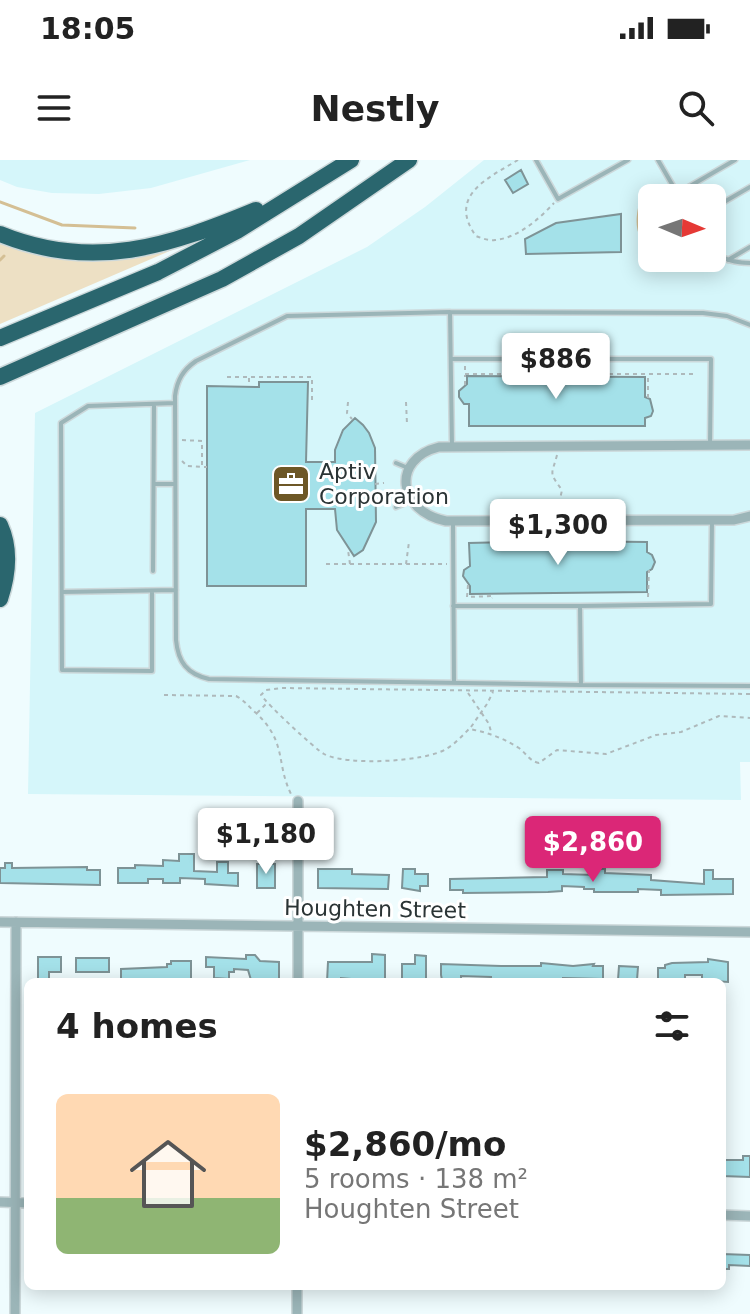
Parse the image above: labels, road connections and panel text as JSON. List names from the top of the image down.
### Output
{
  "streets": {
    "street": ["Houghten Street"]
  },
  "places": {
    "office": ["Aptiv Corporation"]
  },
  "north": "right",
  "page": {
    "status": "18:05",
    "header": "Nestly",
    "price": [
      "$886",
      "$1,300",
      "$1,180",
      "$2,860"
    ],
    "heading": "4 homes",
    "list": [
      {
        "name": "$2,860/mo",
        "note": "5 rooms · 138 m² · Houghten Street"
      }
    ]
  }
}
